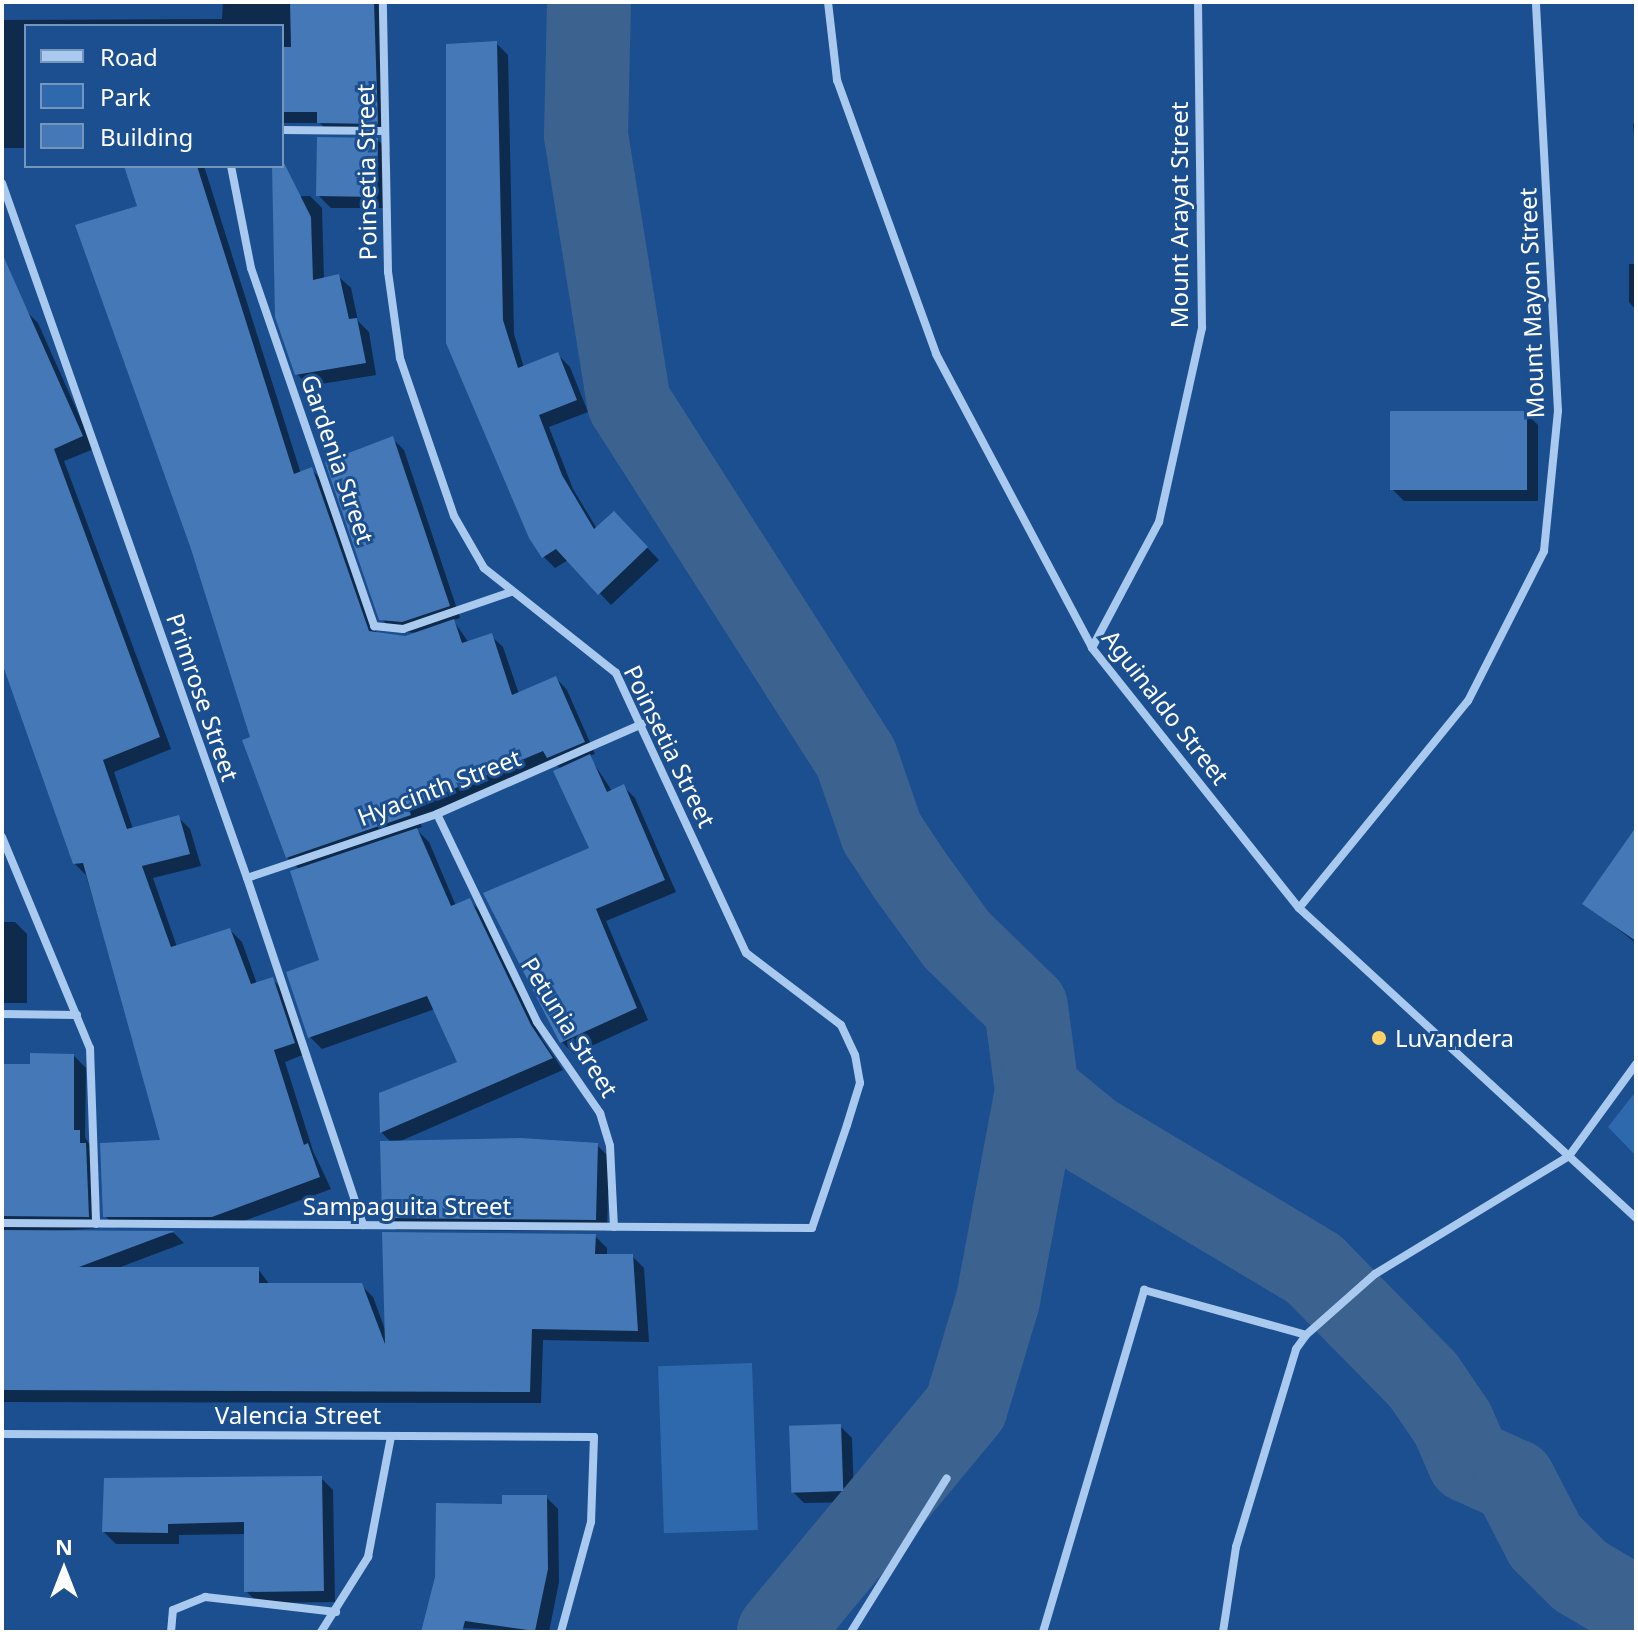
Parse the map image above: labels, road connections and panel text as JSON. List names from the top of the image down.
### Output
{
  "streets": {
    "street": [
      "Poinsetia Street",
      "Mount Arayat Street",
      "Mount Mayon Street",
      "Gardenia Street",
      "Primrose Street",
      "Aguinaldo Street",
      "Hyacinth Street",
      "Petunia Street",
      "Sampaguita Street",
      "Valencia Street"
    ]
  },
  "crossings": [
    ["Poinsetia Street", "Gardenia Street"],
    ["Poinsetia Street", "Hyacinth Street"],
    ["Poinsetia Street", "Sampaguita Street"],
    ["Mount Arayat Street", "Aguinaldo Street"],
    ["Mount Mayon Street", "Aguinaldo Street"],
    ["Primrose Street", "Hyacinth Street"],
    ["Primrose Street", "Sampaguita Street"],
    ["Hyacinth Street", "Petunia Street"],
    ["Petunia Street", "Sampaguita Street"]
  ],
  "places": ["Luvandera"],
  "legend": ["Road", "Park", "Building"],
  "north": "top"
}
